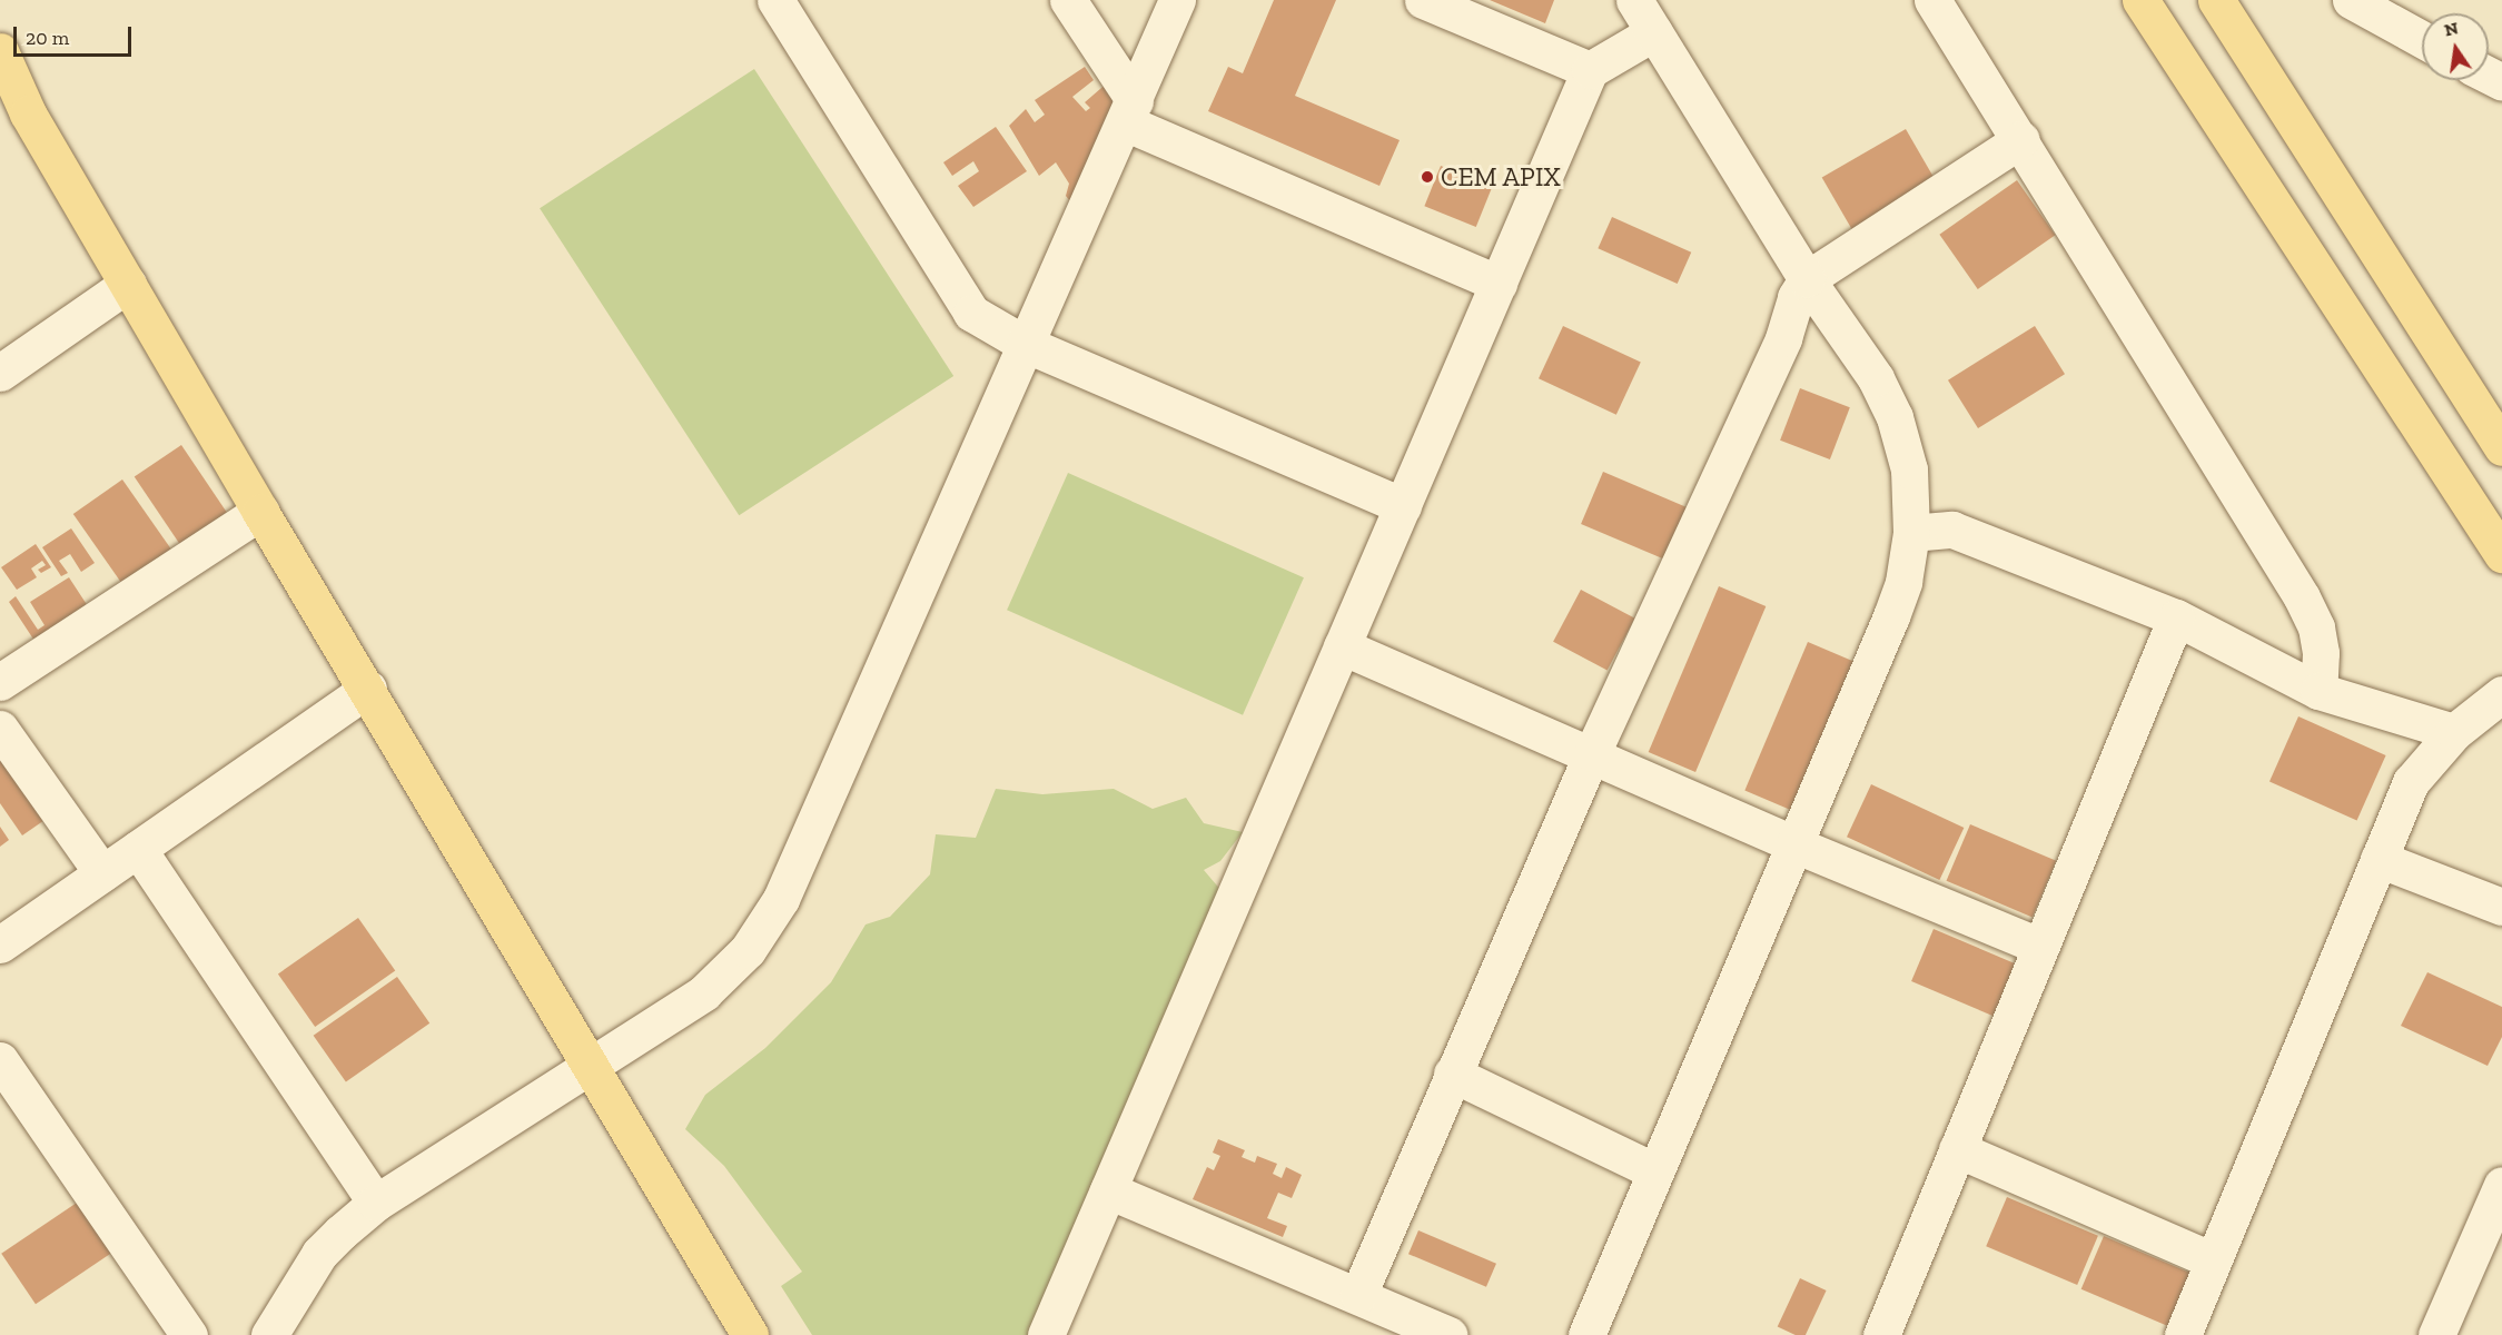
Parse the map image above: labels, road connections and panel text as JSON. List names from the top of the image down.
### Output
{
  "places": ["CEM APIX"],
  "scale_bar": "20 m",
  "north": "top"
}
